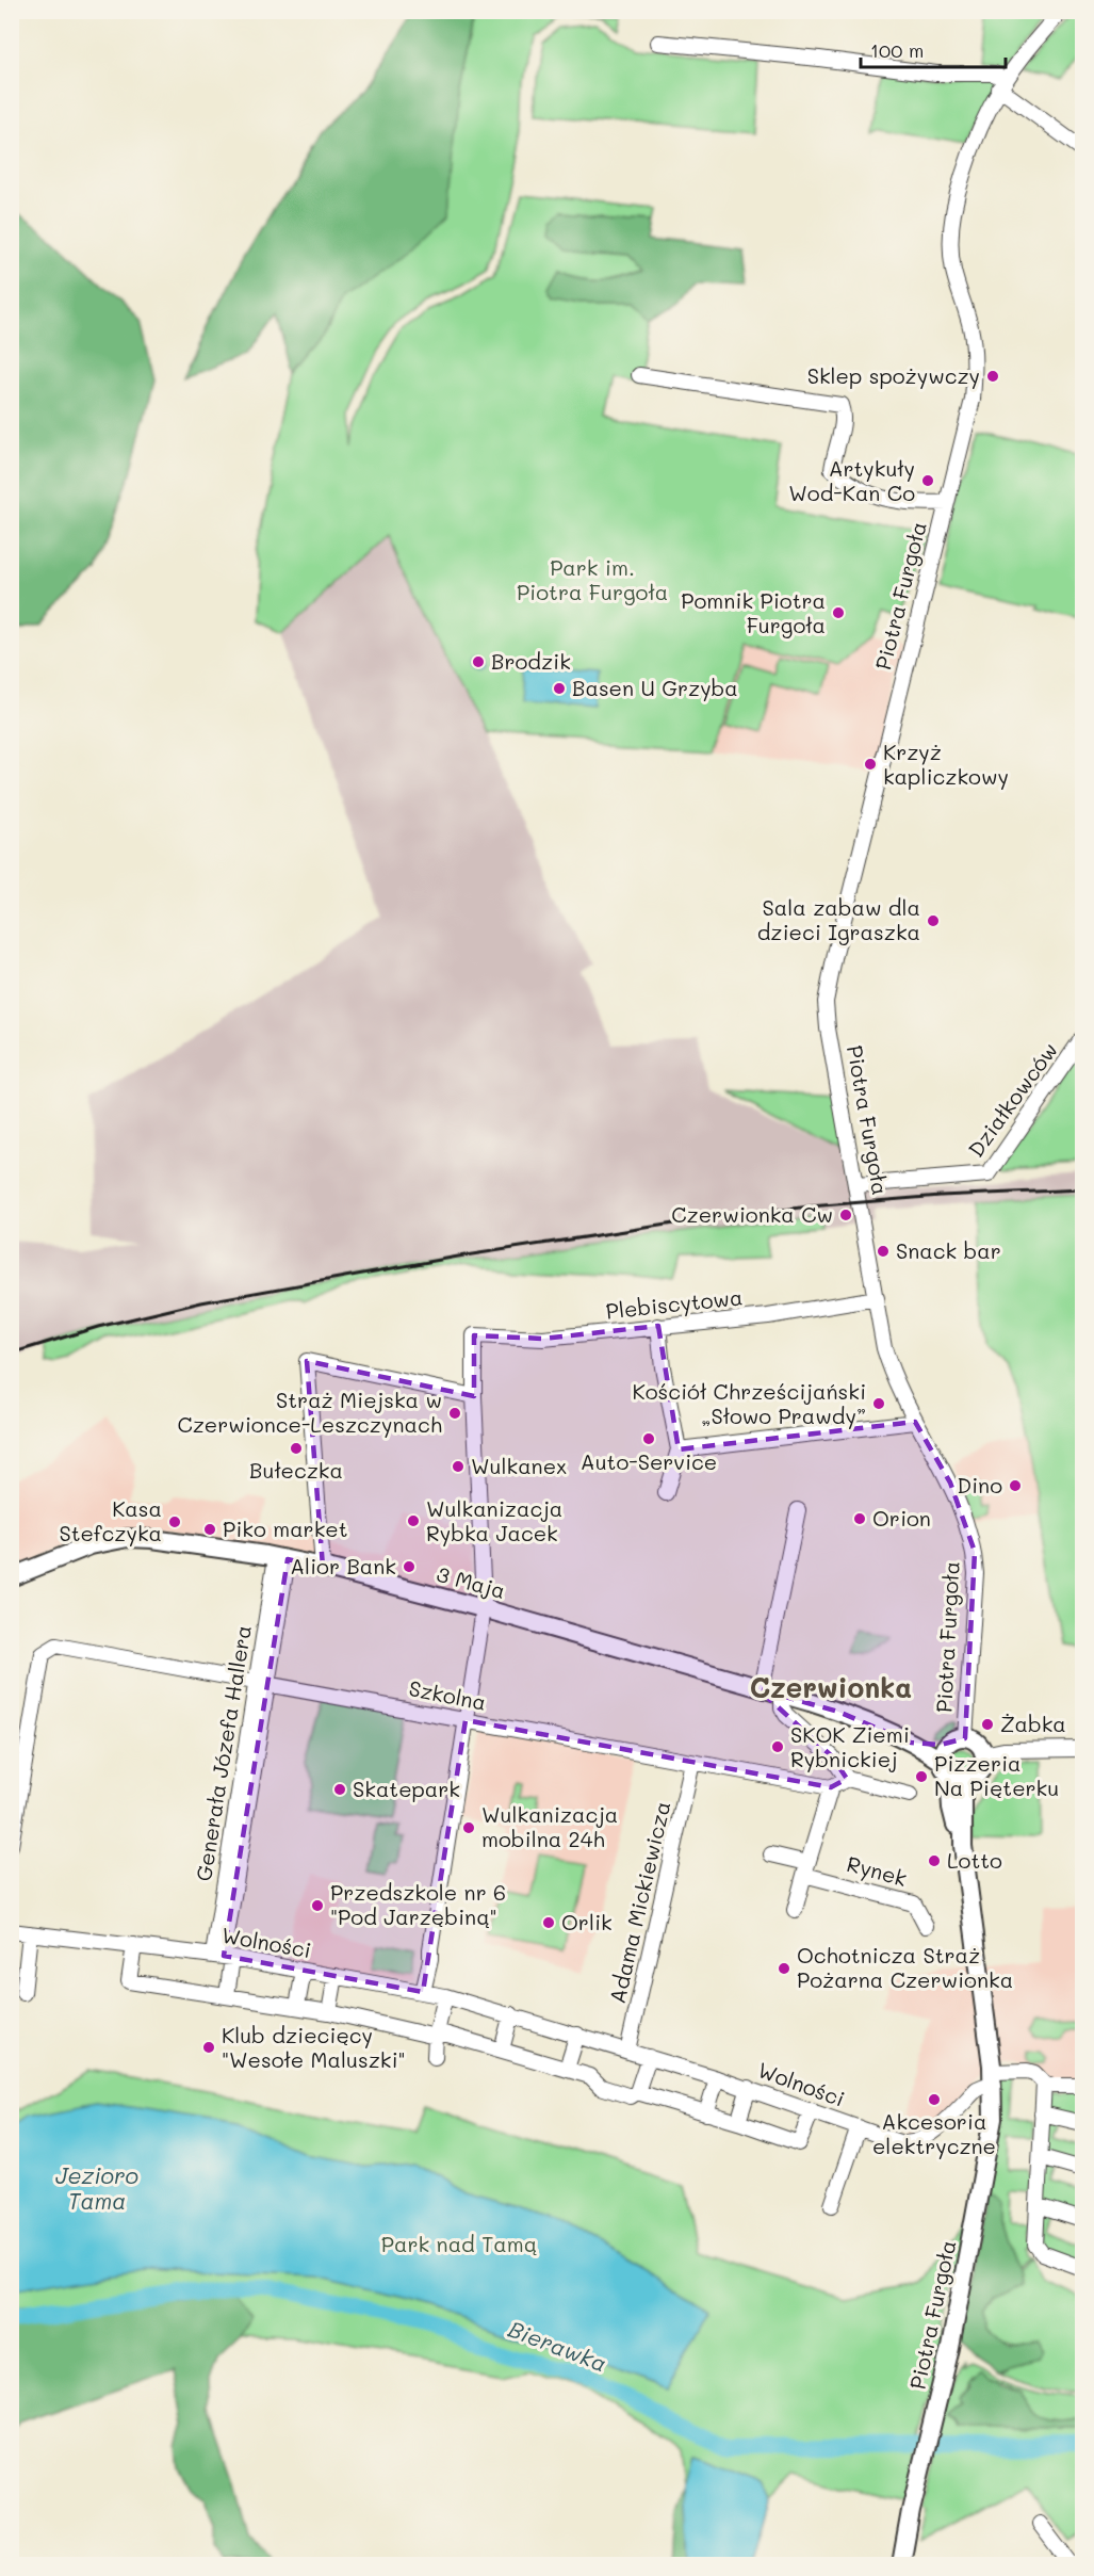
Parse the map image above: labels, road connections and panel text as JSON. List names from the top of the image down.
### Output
{
  "streets": {
    "main road": ["Piotra Furgoła", "3 Maja"],
    "street": [
      "Działkowców",
      "Plebiscytowa",
      "Szkolna",
      "Generała Józefa Hallera",
      "Rynek",
      "Adama Mickiewicza",
      "Wolności"
    ]
  },
  "crossings": [
    ["Piotra Furgoła", "Działkowców"],
    ["Piotra Furgoła", "Plebiscytowa"],
    ["Piotra Furgoła", "3 Maja"],
    ["Piotra Furgoła", "Wolności"],
    ["3 Maja", "Generała Józefa Hallera"],
    ["Szkolna", "Generała Józefa Hallera"],
    ["Szkolna", "Adama Mickiewicza"],
    ["Generała Józefa Hallera", "Wolności"],
    ["Adama Mickiewicza", "Wolności"]
  ],
  "districts": ["Czerwionka"],
  "water": ["Jezioro Tama", "Bierawka"],
  "parks": ["Park im. Piotra Furgoła", "Park nad Tamą"],
  "places": [
    "Sklep spożywczy",
    "Artykuły Wod-Kan Co",
    "Pomnik Piotra Furgoła",
    "Brodzik",
    "Basen U Grzyba",
    "Krzyż kapliczkowy",
    "Sala zabaw dla dzieci Igraszka",
    "Czerwionka Cw",
    "Snack bar",
    "Kościół Chrześcijański „Słowo Prawdy”",
    "Straż Miejska w Czerwionce-Leszczynach",
    "Auto-Service",
    "Bułeczka",
    "Wulkanex",
    "Dino",
    "Orion",
    "Wulkanizacja Rybka Jacek",
    "Kasa Stefczyka",
    "Piko market",
    "Alior Bank",
    "Żabka",
    "SKOK Ziemi Rybnickiej",
    "Pizzeria Na Pięterku",
    "Skatepark",
    "Wulkanizacja mobilna 24h",
    "Lotto",
    "Przedszkole nr 6 \"Pod Jarzębiną\"",
    "Orlik",
    "Ochotnicza Straż Pożarna Czerwionka",
    "Klub dziecięcy \"Wesołe Maluszki\"",
    "Akcesoria elektryczne"
  ],
  "scale_bar": "100 m"
}
